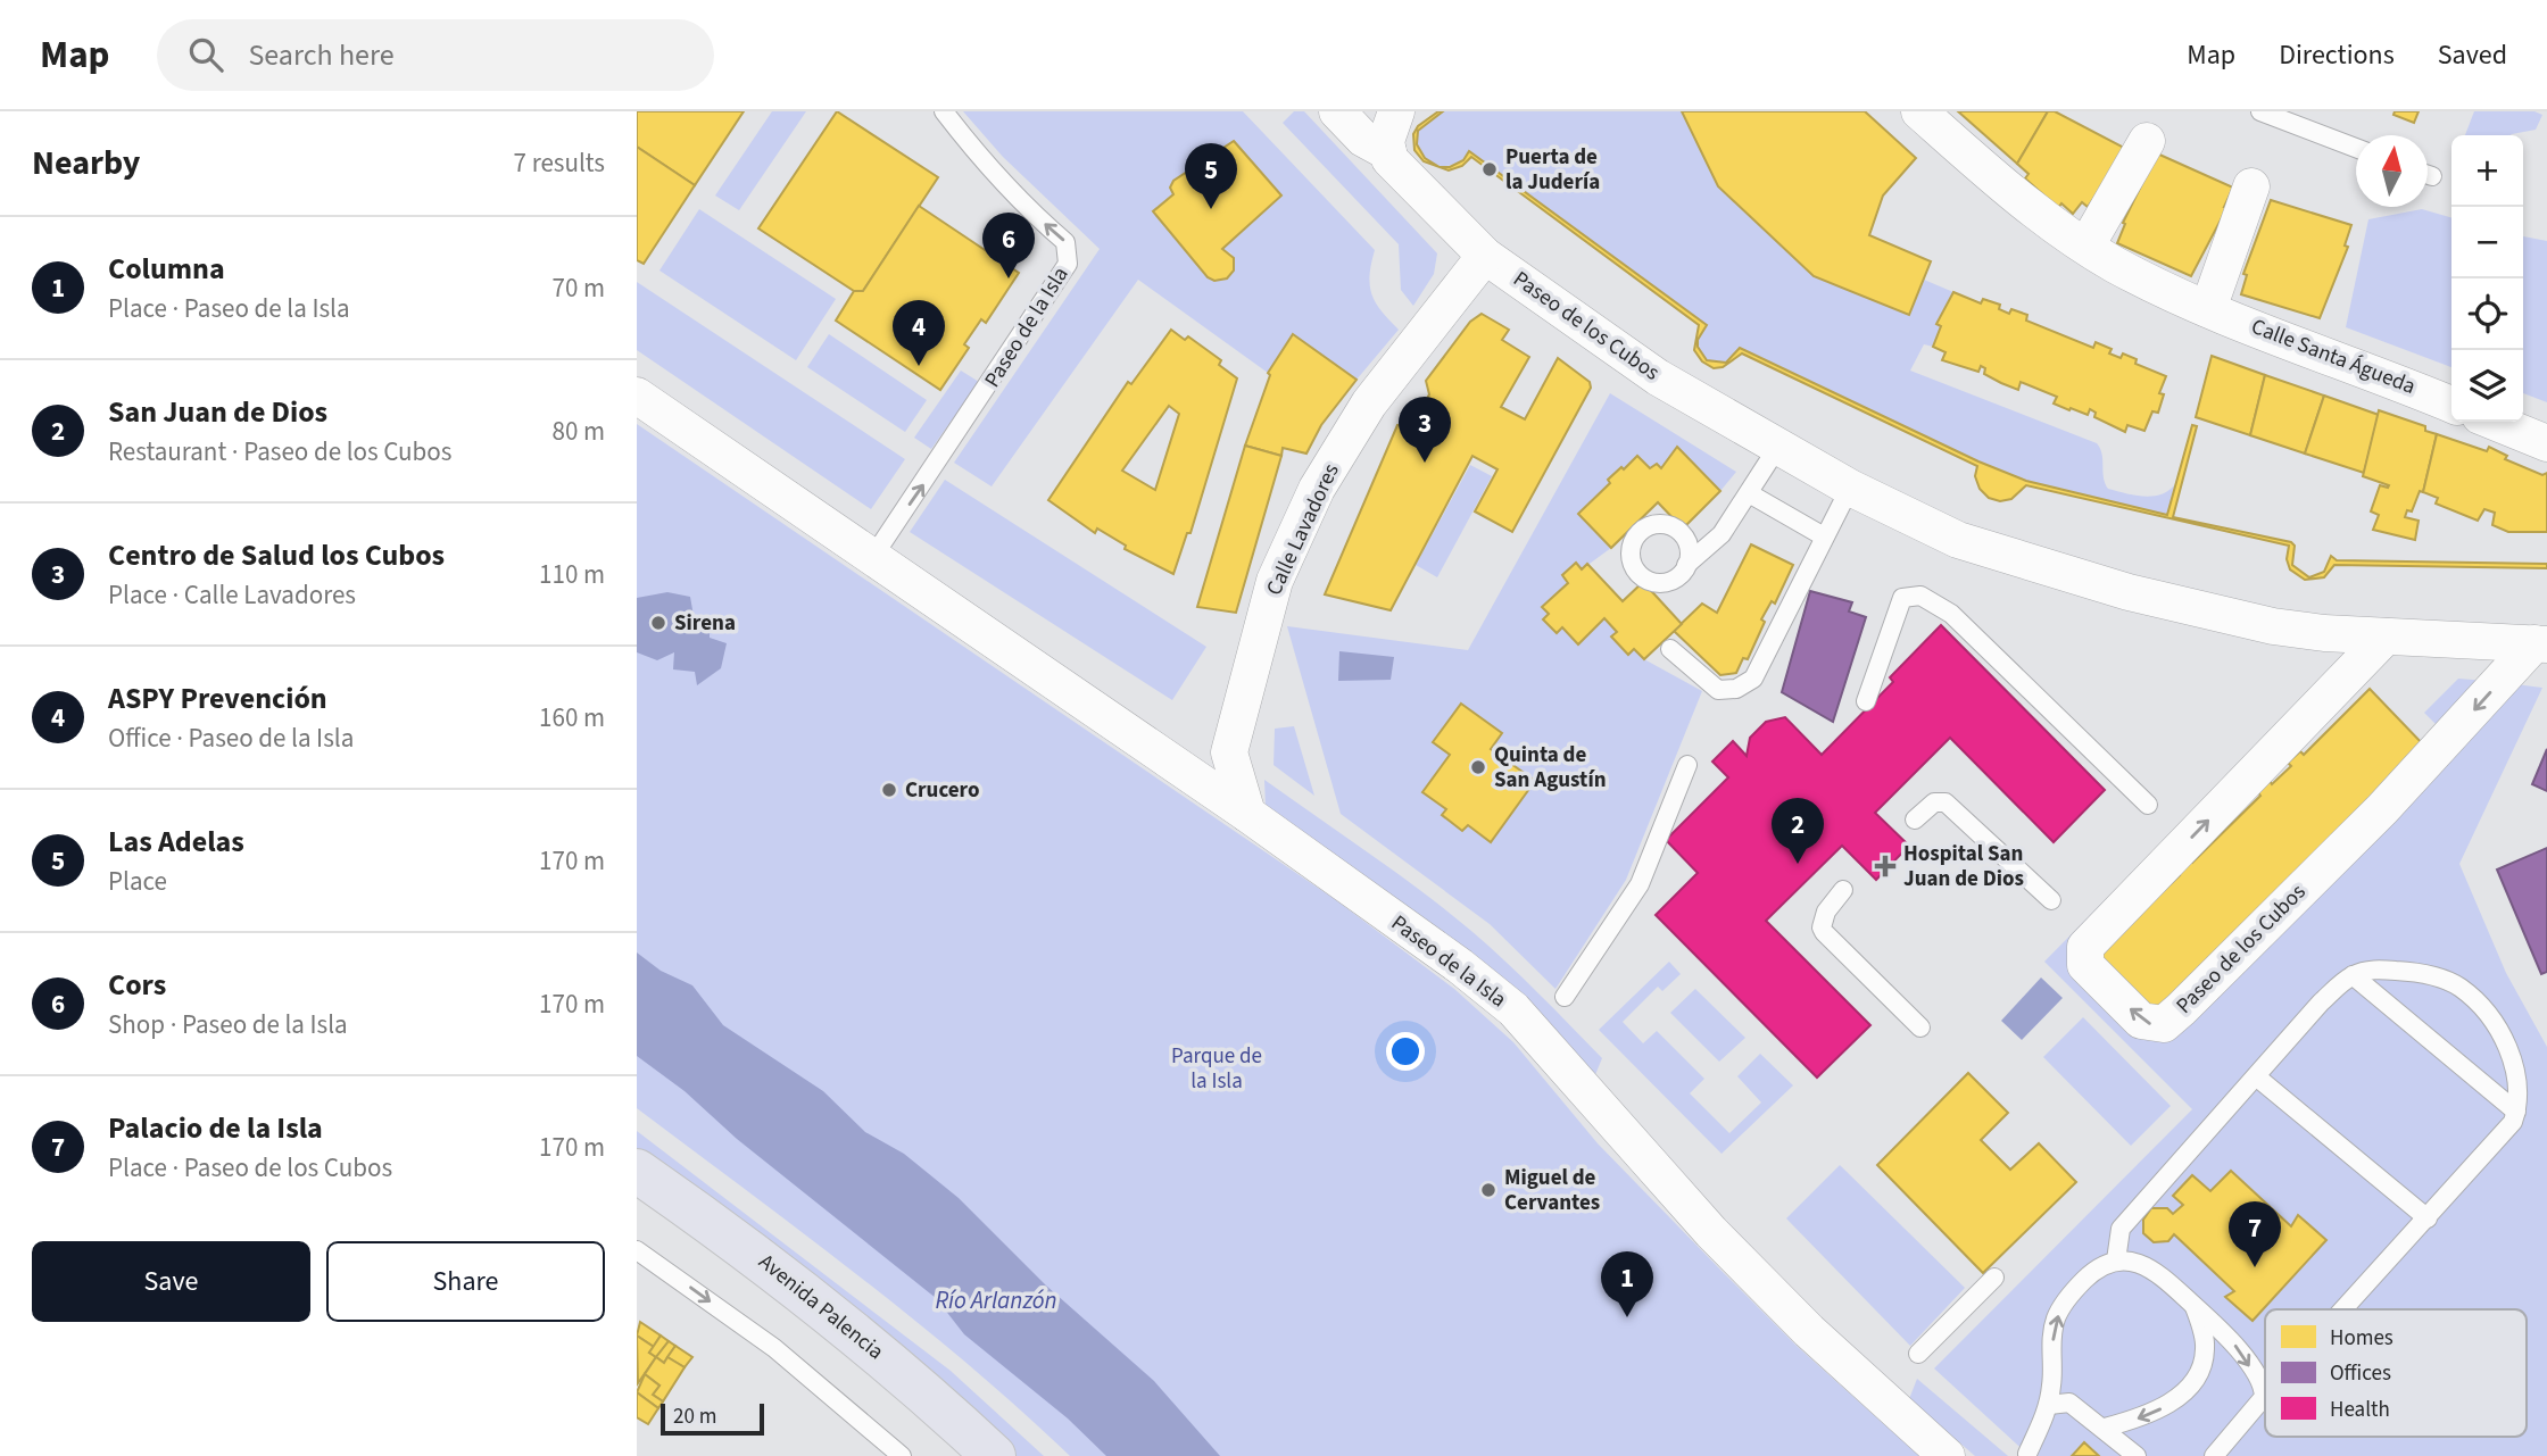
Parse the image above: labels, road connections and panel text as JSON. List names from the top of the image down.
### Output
{
  "streets": {
    "highway": ["Avenida Palencia"],
    "street": [
      "Paseo de los Cubos",
      "Paseo de la Isla",
      "Calle Santa Águeda",
      "Calle Lavadores"
    ]
  },
  "crossings": [
    ["Paseo de los Cubos", "Calle Lavadores"]
  ],
  "water": ["Río Arlanzón"],
  "parks": ["Parque de la Isla"],
  "places": {
    "other": [
      "Puerta de la Judería",
      "Sirena",
      "Quinta de San Agustín",
      "Crucero",
      "Miguel de Cervantes"
    ],
    "health": ["Hospital San Juan de Dios"]
  },
  "legend": ["Homes", "Offices", "Health"],
  "scale_bar": "20 m",
  "north": "top",
  "page": {
    "header": "Map",
    "search": "Search here",
    "nav": ["Map", "Directions", "Saved"],
    "heading": ["Nearby", "7 results"],
    "map_buttons": ["+", "−"],
    "pins": [
      "5",
      "6",
      "4",
      "3",
      "2",
      "7",
      "1"
    ],
    "list": [
      {
        "mark": "1",
        "name": "Columna",
        "note": "Place · Paseo de la Isla",
        "value": "70 m"
      },
      {
        "mark": "2",
        "name": "San Juan de Dios",
        "note": "Restaurant · Paseo de los Cubos",
        "value": "80 m"
      },
      {
        "mark": "3",
        "name": "Centro de Salud los Cubos",
        "note": "Place · Calle Lavadores",
        "value": "110 m"
      },
      {
        "mark": "4",
        "name": "ASPY Prevención",
        "note": "Office · Paseo de la Isla",
        "value": "160 m"
      },
      {
        "mark": "5",
        "name": "Las Adelas",
        "note": "Place",
        "value": "170 m"
      },
      {
        "mark": "6",
        "name": "Cors",
        "note": "Shop · Paseo de la Isla",
        "value": "170 m"
      },
      {
        "mark": "7",
        "name": "Palacio de la Isla",
        "note": "Place · Paseo de los Cubos",
        "value": "170 m"
      }
    ],
    "buttons": ["Save", "Share"],
    "scale": "20 m"
  }
}
